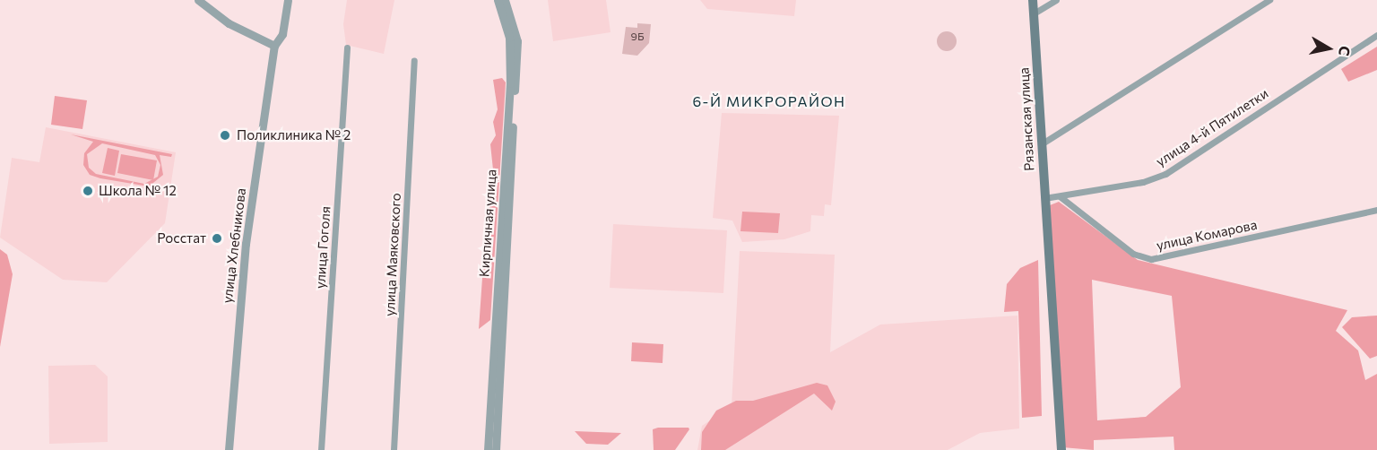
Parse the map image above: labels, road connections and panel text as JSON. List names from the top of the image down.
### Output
{
  "streets": {
    "main road": ["Рязанская улица"],
    "street": [
      "улица 4-й Пятилетки",
      "Кирпичная улица",
      "улица Комарова",
      "улица Хлебникова",
      "улица Гоголя",
      "улица Маяковского"
    ]
  },
  "crossings": [
    ["Рязанская улица", "улица 4-й Пятилетки"],
    ["улица 4-й Пятилетки", "улица Комарова"]
  ],
  "districts": ["6-Й МИКРОРАЙОН"],
  "places": ["Поликлиника № 2", "Школа № 12", "Росстат"],
  "house_numbers": ["9Б"],
  "north": "right"
}
